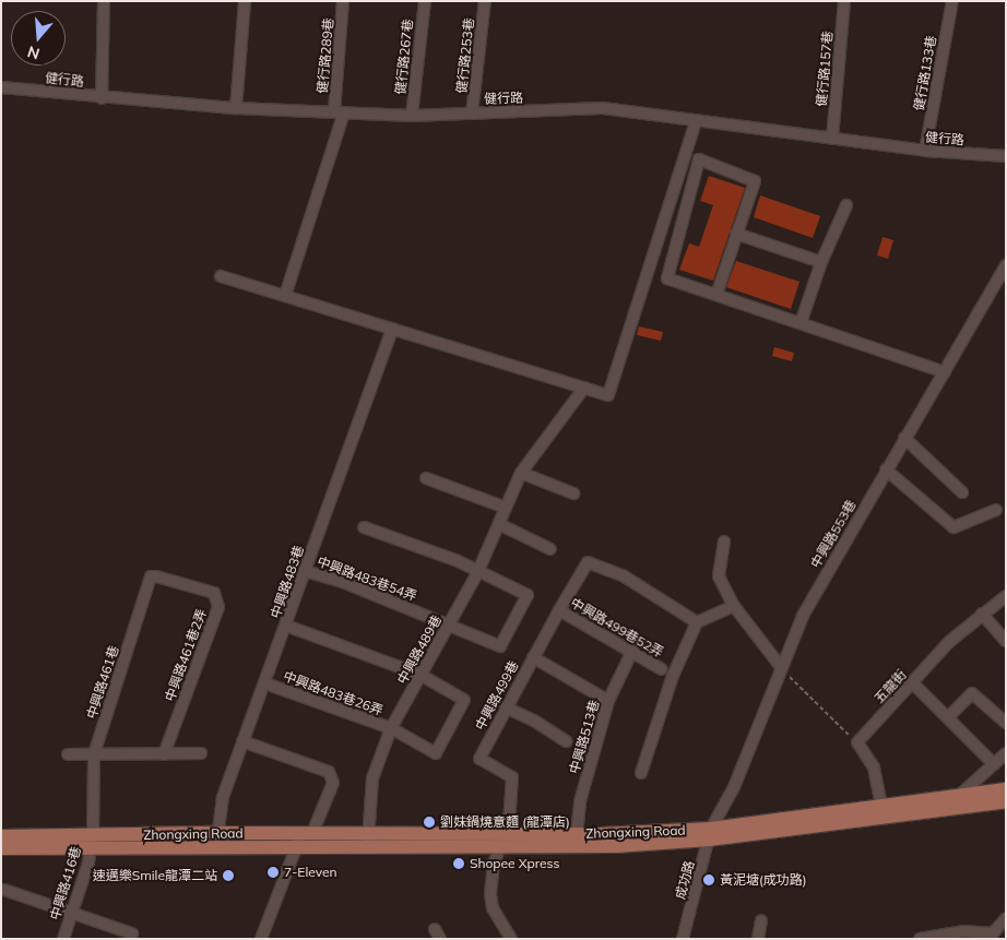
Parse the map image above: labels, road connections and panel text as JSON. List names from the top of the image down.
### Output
{
  "streets": {
    "main road": ["Zhongxing Road"],
    "street": [
      "健行路289巷",
      "健行路253巷",
      "健行路267巷",
      "健行路157巷",
      "健行路133巷",
      "健行路",
      "中興路553巷",
      "中興路483巷54弄",
      "中興路483巷",
      "中興路499巷52弄",
      "中興路489巷",
      "中興路461巷2弄",
      "中興路461巷",
      "五龍街",
      "中興路483巷26弄",
      "中興路499巷",
      "中興路513巷",
      "成功路",
      "中興路416巷"
    ]
  },
  "crossings": [
    ["健行路289巷", "健行路"],
    ["健行路253巷", "健行路"],
    ["健行路267巷", "健行路"],
    ["健行路157巷", "健行路"],
    ["健行路133巷", "健行路"],
    ["中興路553巷", "Zhongxing Road"],
    ["中興路553巷", "成功路"],
    ["中興路483巷54弄", "中興路483巷"],
    ["中興路483巷54弄", "中興路489巷"],
    ["中興路483巷", "中興路483巷26弄"],
    ["中興路483巷", "Zhongxing Road"],
    ["中興路499巷52弄", "中興路499巷"],
    ["中興路499巷52弄", "中興路513巷"],
    ["中興路489巷", "中興路483巷26弄"],
    ["中興路489巷", "Zhongxing Road"],
    ["中興路461巷2弄", "中興路461巷"],
    ["中興路461巷", "Zhongxing Road"],
    ["中興路461巷", "中興路416巷"],
    ["中興路499巷", "Zhongxing Road"],
    ["中興路513巷", "Zhongxing Road"],
    ["Zhongxing Road", "成功路"],
    ["Zhongxing Road", "中興路416巷"]
  ],
  "places": [
    "劉妹鍋燒意麵 (龍潭店)",
    "Shopee Xpress",
    "7-Eleven",
    "速邁樂Smile龍潭二站",
    "黃泥塘(成功路)"
  ],
  "north": "bottom"
}
